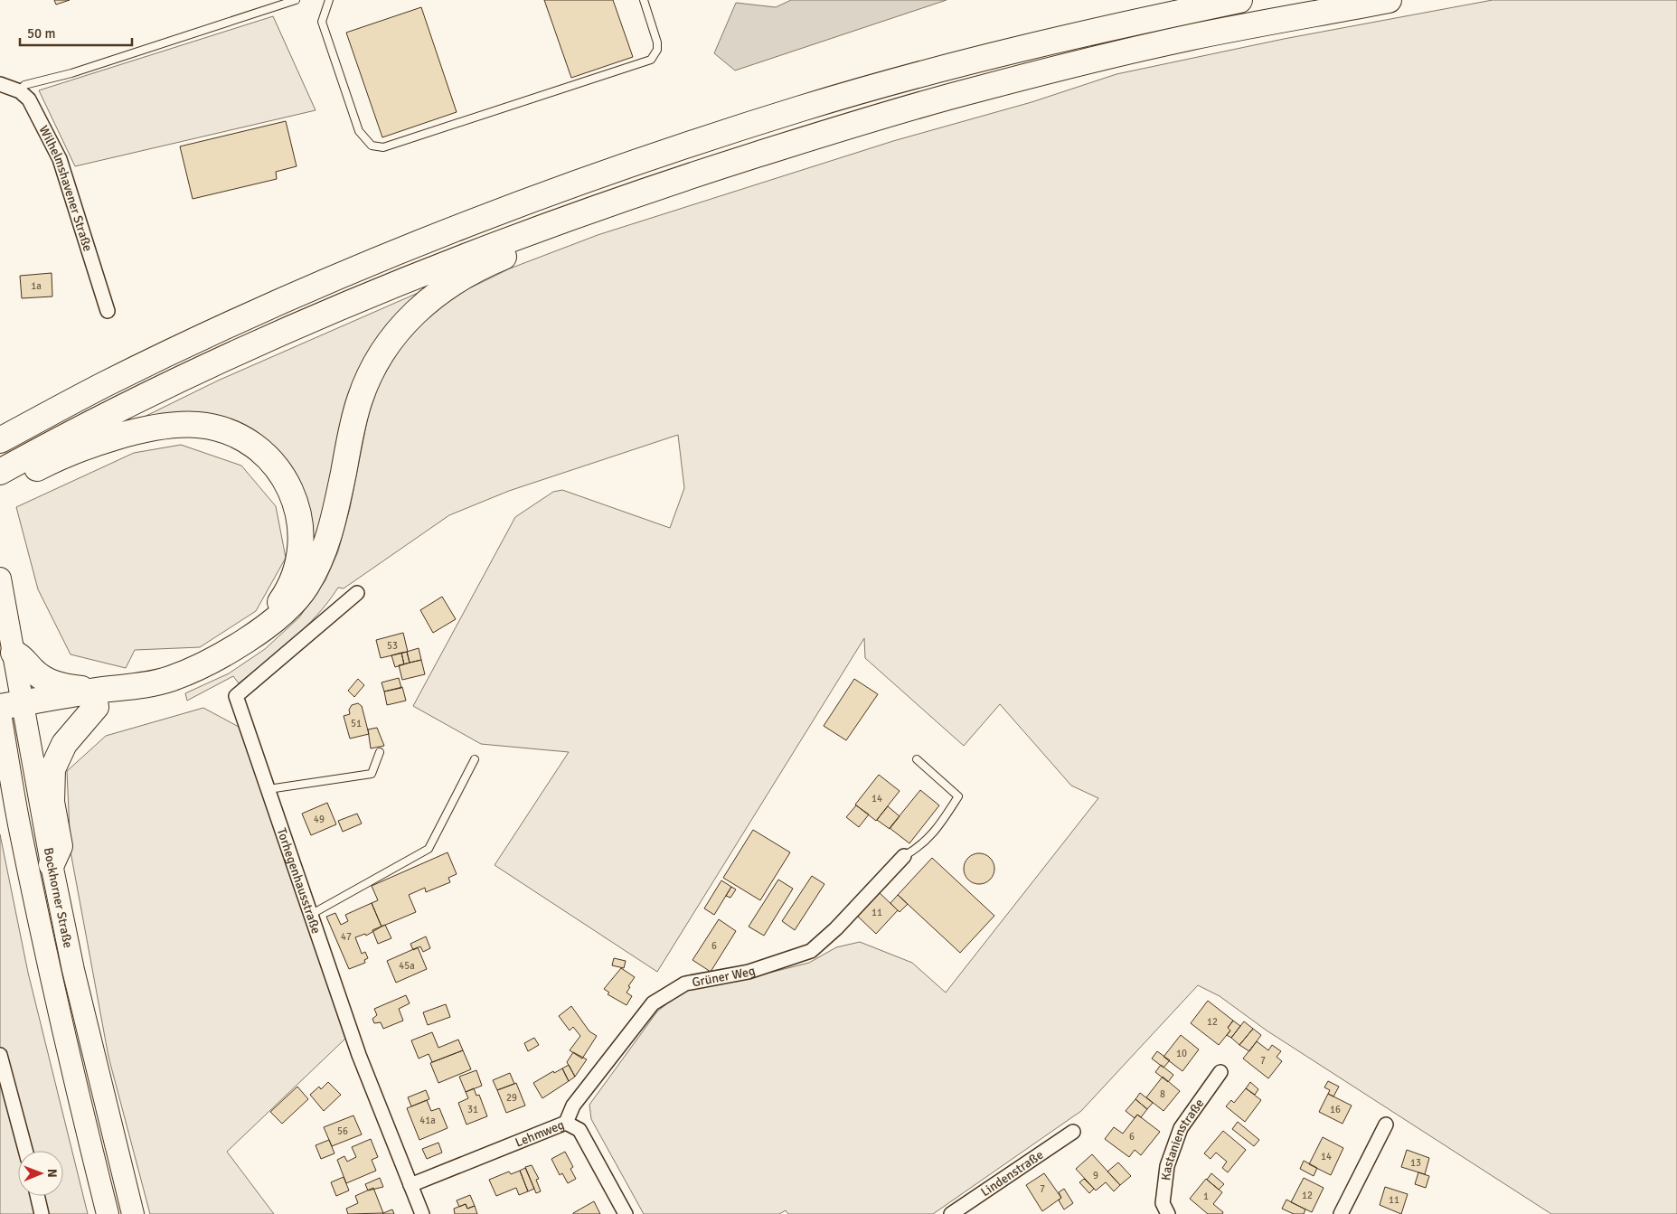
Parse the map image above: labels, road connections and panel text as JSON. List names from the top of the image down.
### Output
{
  "streets": {
    "main road": ["Bockhorner Straße"],
    "street": [
      "Wilhelmshavener Straße",
      "Torhegenhausstraße",
      "Grüner Weg",
      "Lehmweg",
      "Kastanienstraße",
      "Lindenstraße"
    ]
  },
  "crossings": [
    ["Torhegenhausstraße", "Lehmweg"],
    ["Grüner Weg", "Lehmweg"]
  ],
  "house_numbers": [
    "1a",
    "53",
    "51",
    "14",
    "49",
    "11",
    "47",
    "6",
    "45a",
    "12",
    "10",
    "7",
    "8",
    "29",
    "31",
    "16",
    "41a",
    "56",
    "6",
    "14",
    "13",
    "9",
    "7",
    "12",
    "1",
    "11"
  ],
  "scale_bar": "50 m",
  "north": "right"
}
